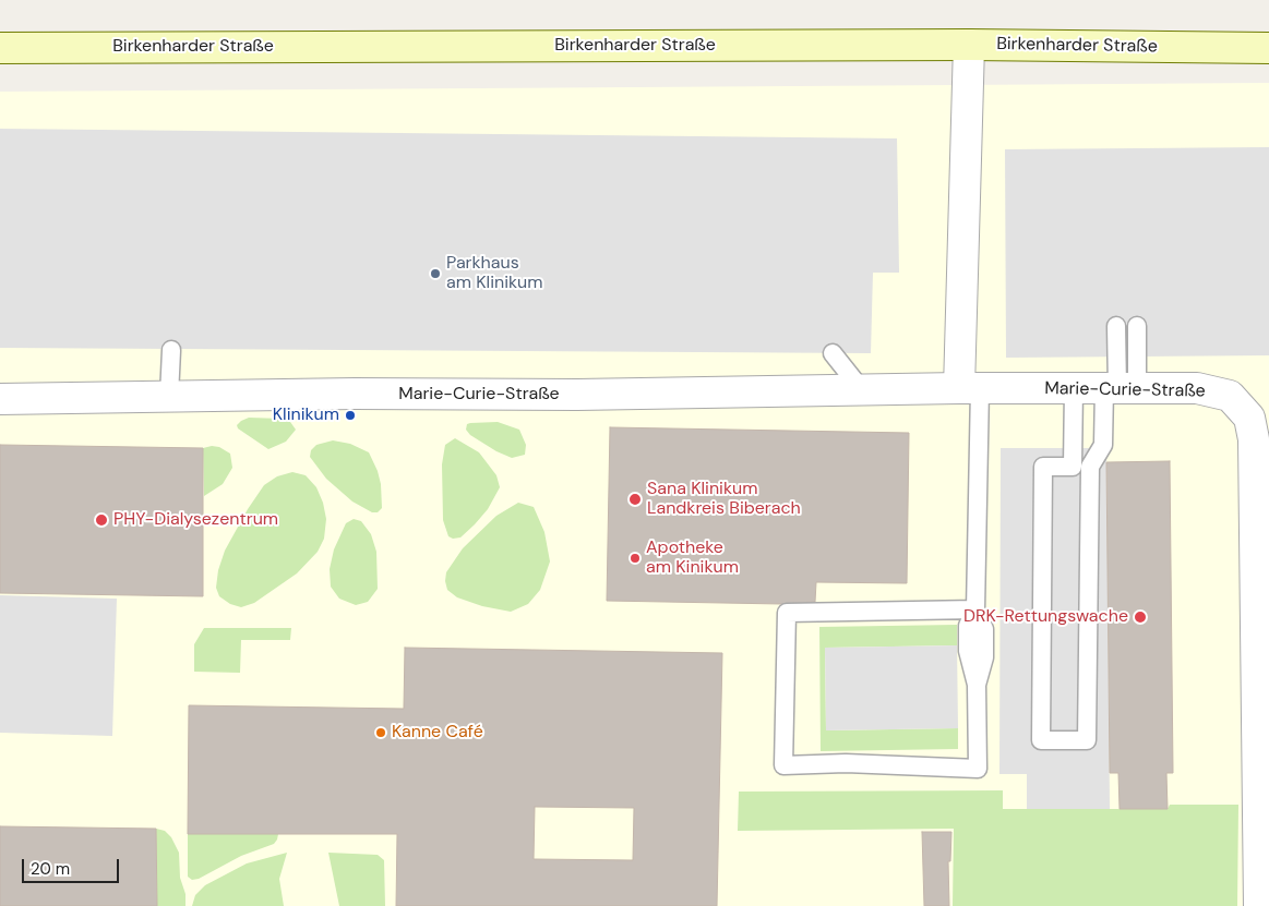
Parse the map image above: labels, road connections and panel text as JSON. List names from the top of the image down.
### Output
{
  "streets": {
    "main road": ["Birkenharder Straße"],
    "street": ["Marie-Curie-Straße"]
  },
  "places": [
    "Parkhaus am Klinikum",
    "Klinikum",
    "Sana Klinikum Landkreis Biberach",
    "PHY-Dialysezentrum",
    "Apotheke am Kinikum",
    "DRK-Rettungswache",
    "Kanne Café"
  ],
  "scale_bar": "20 m"
}
